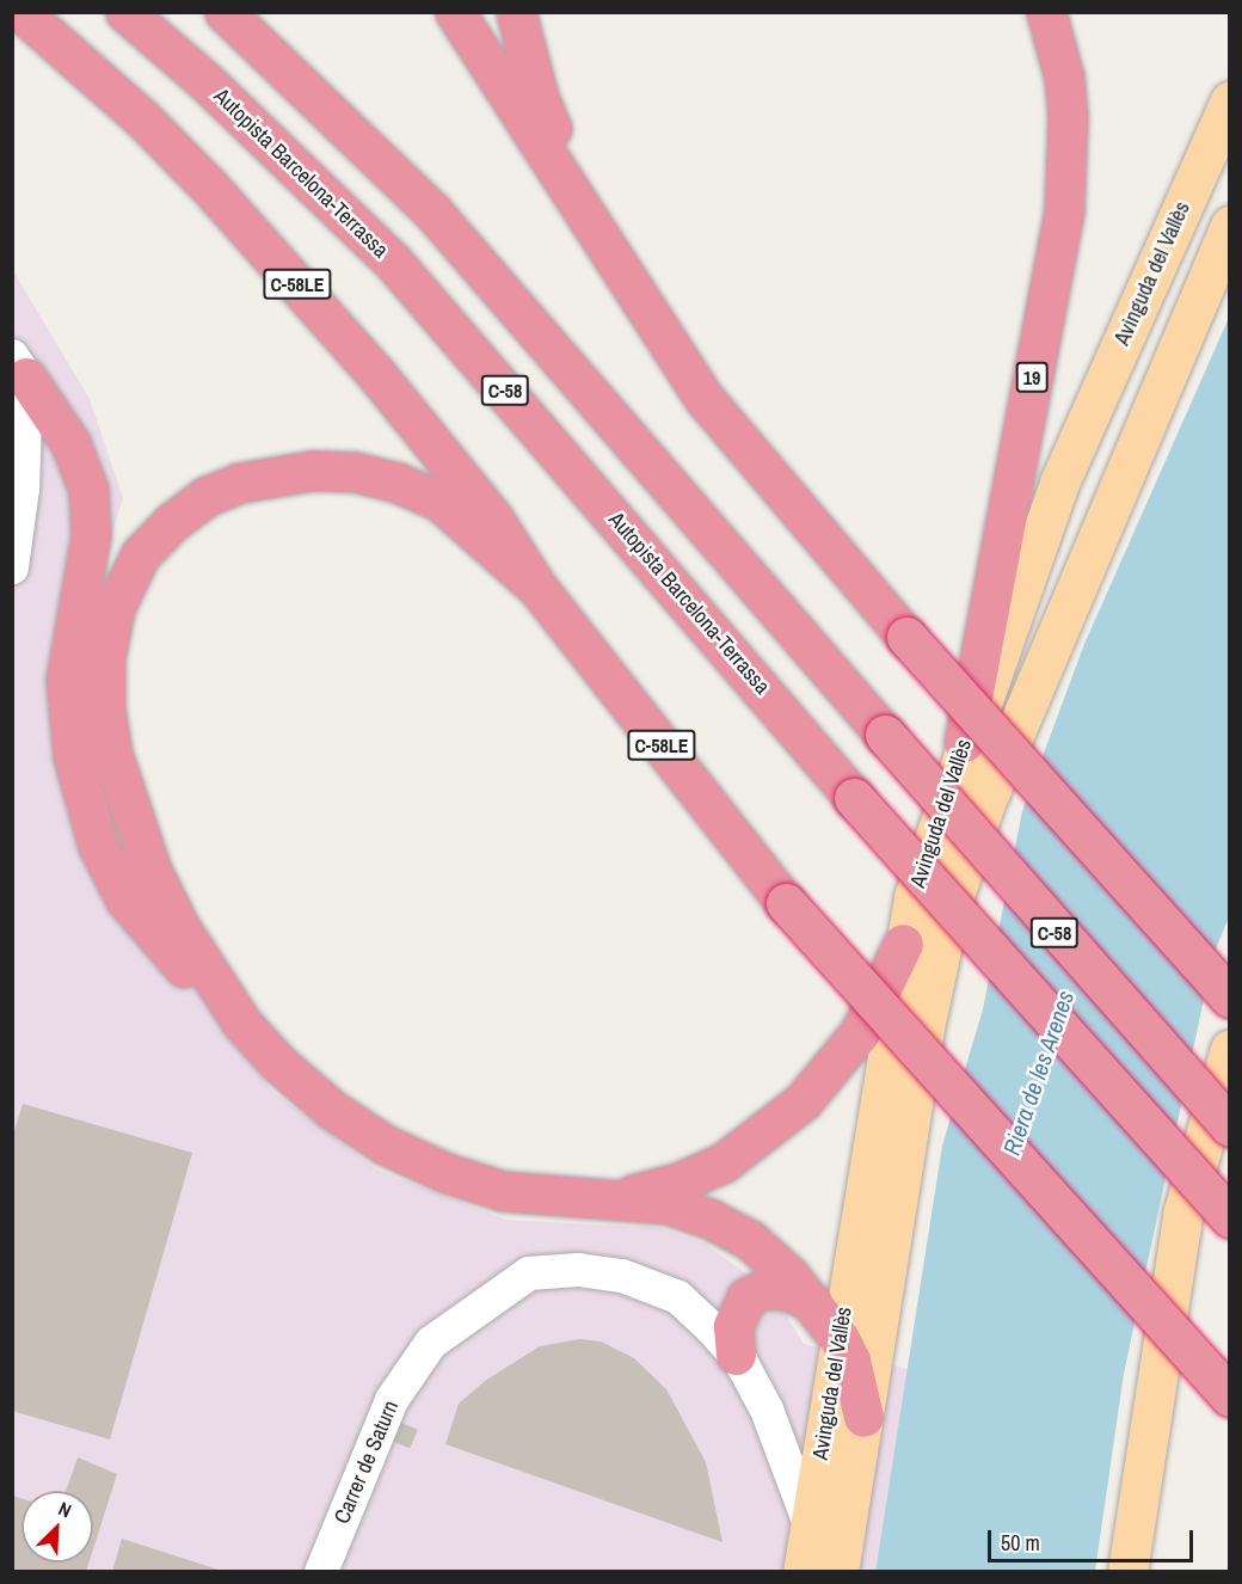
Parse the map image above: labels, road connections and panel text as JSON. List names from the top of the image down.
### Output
{
  "streets": {
    "highway": [
      "Autopista Barcelona-Terrassa",
      "C-58LE",
      "19",
      "C-58"
    ],
    "main road": ["Avinguda del Vallès"],
    "street": ["Carrer de Saturn"]
  },
  "crossings": [
    ["Avinguda del Vallès", "19"],
    ["Avinguda del Vallès", "Carrer de Saturn"]
  ],
  "water": ["Riera de les Arenes"],
  "scale_bar": "50 m",
  "north": "top right"
}
